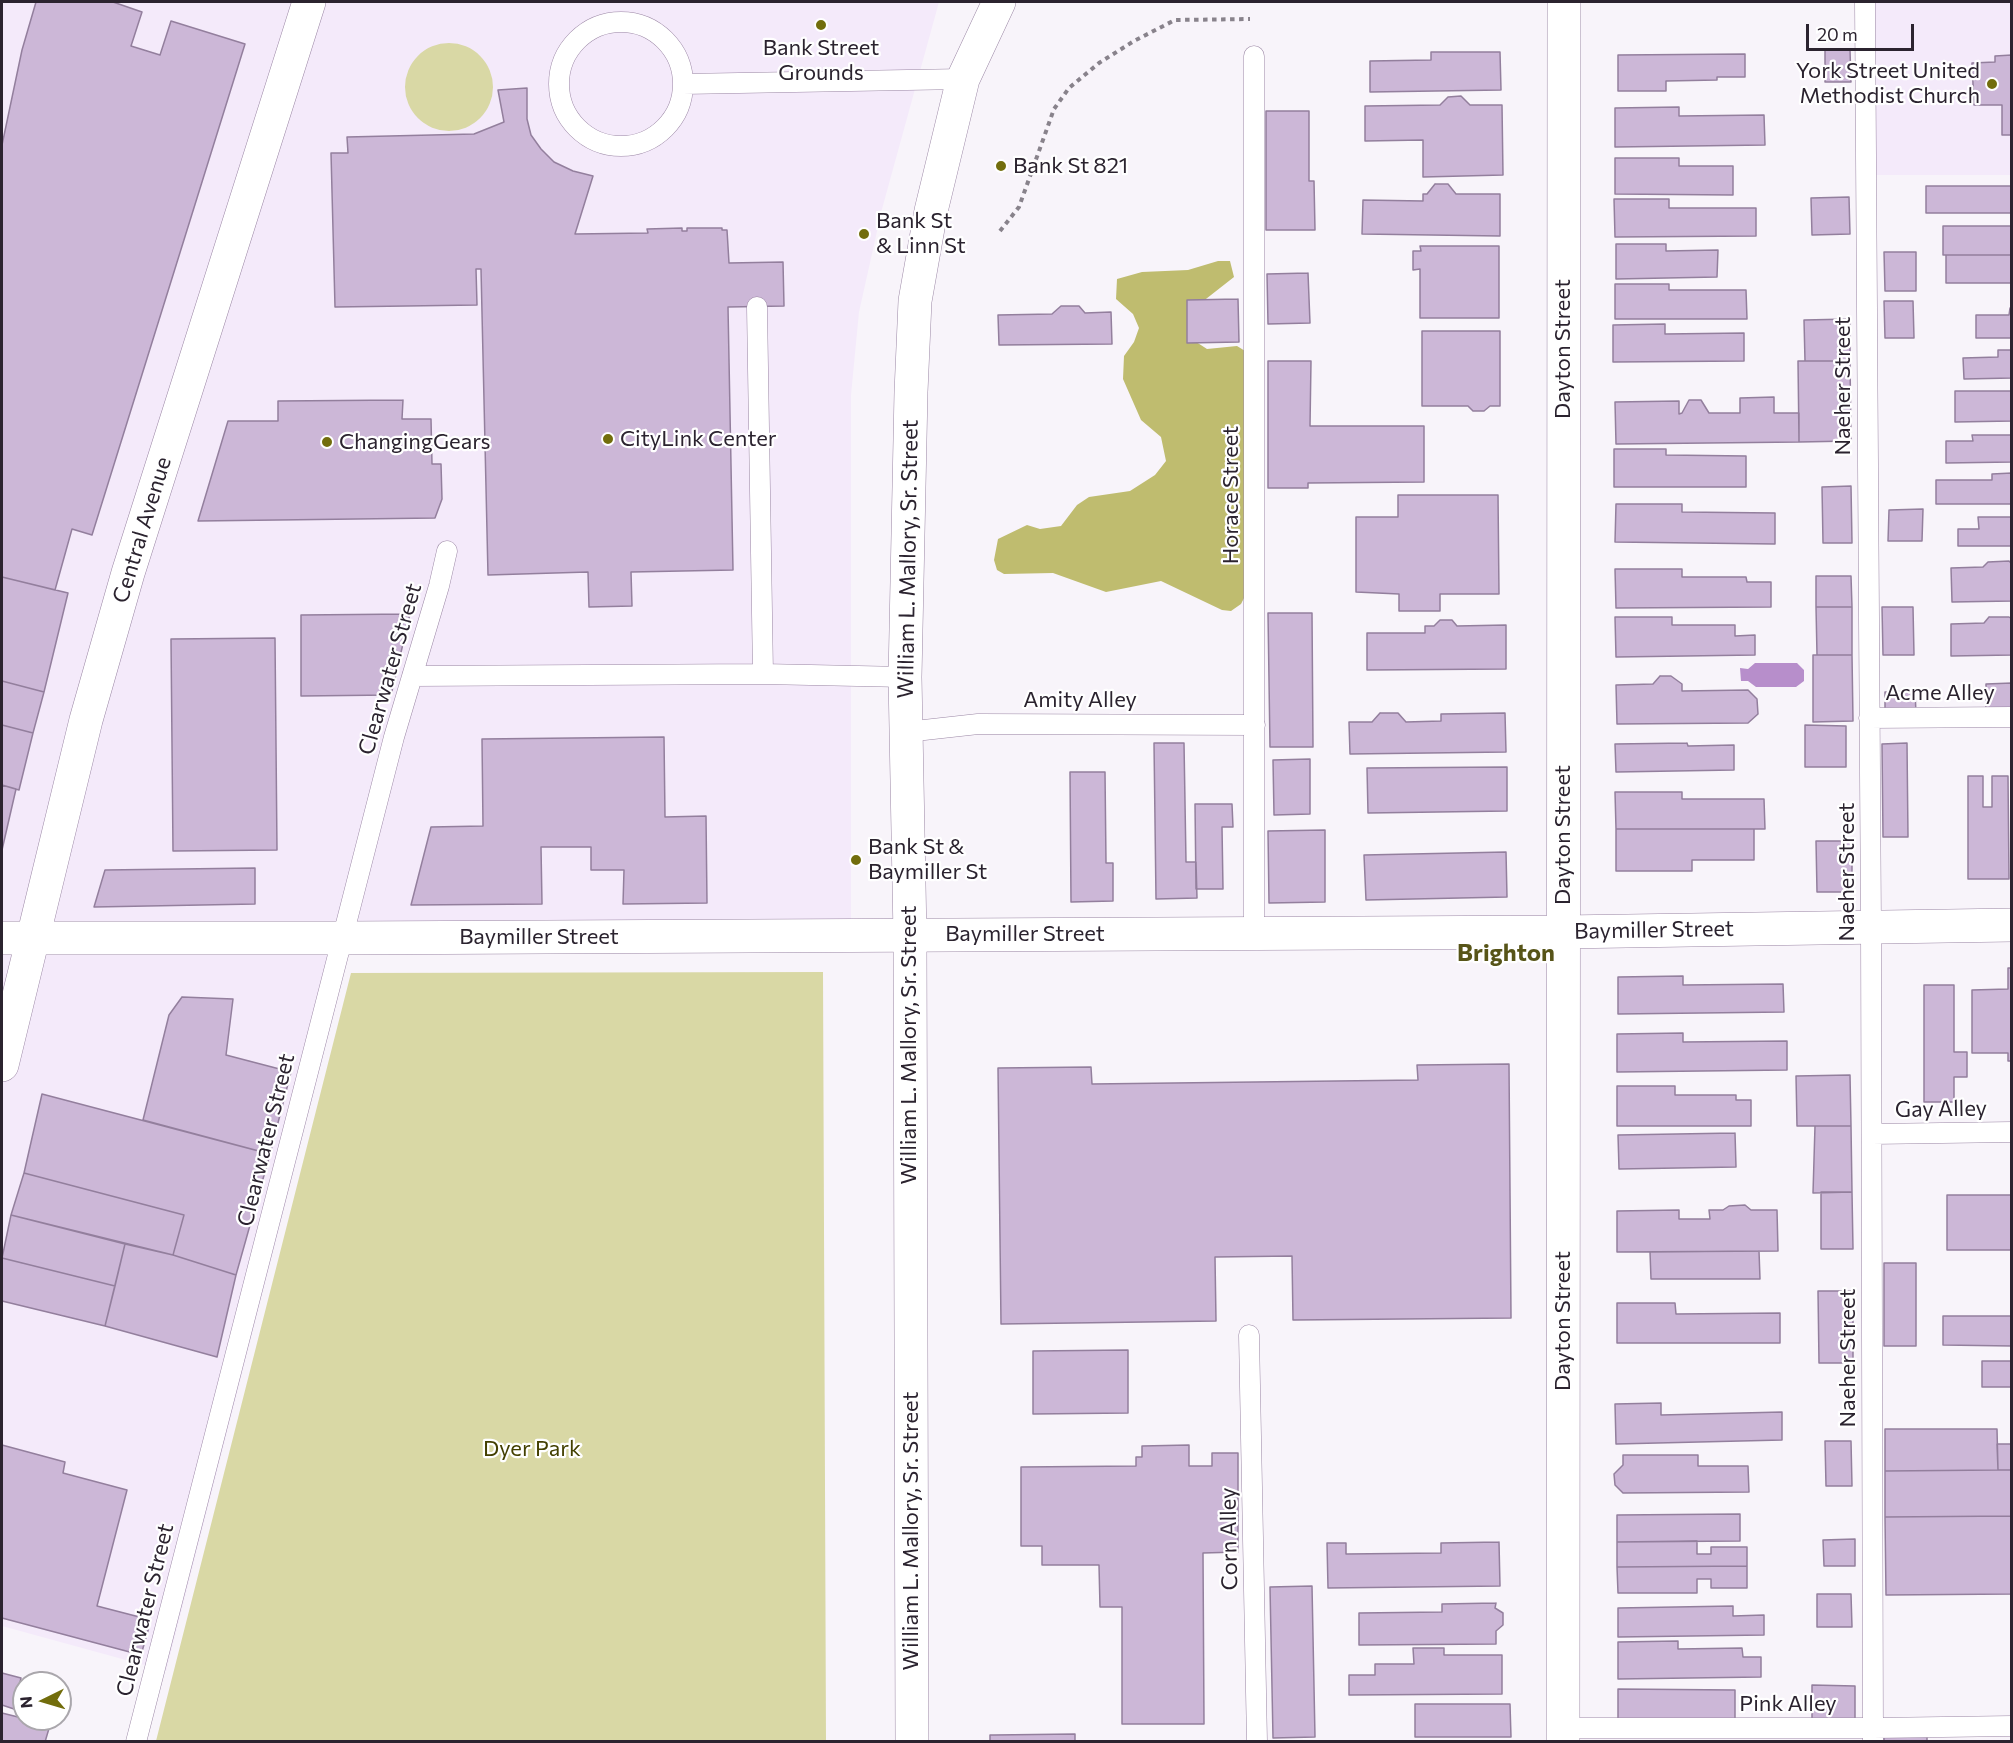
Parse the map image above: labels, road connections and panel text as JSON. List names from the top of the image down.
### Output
{
  "streets": {
    "street": [
      "Dayton Street",
      "Central Avenue",
      "William L. Mallory, Sr. Street",
      "Baymiller Street"
    ],
    "lane": [
      "Naeher Street",
      "Horace Street",
      "Clearwater Street",
      "Acme Alley",
      "Amity Alley",
      "Gay Alley",
      "Corn Alley",
      "Pink Alley"
    ]
  },
  "crossings": [
    ["Dayton Street", "Baymiller Street"],
    ["Dayton Street", "Pink Alley"],
    ["Naeher Street", "Acme Alley"],
    ["Naeher Street", "Baymiller Street"],
    ["Naeher Street", "Gay Alley"],
    ["Naeher Street", "Pink Alley"],
    ["Horace Street", "Amity Alley"],
    ["Horace Street", "Baymiller Street"],
    ["Central Avenue", "Baymiller Street"],
    ["William L. Mallory, Sr. Street", "Amity Alley"],
    ["William L. Mallory, Sr. Street", "Baymiller Street"],
    ["Clearwater Street", "Baymiller Street"]
  ],
  "districts": ["Brighton"],
  "parks": ["Dyer Park"],
  "places": [
    "Bank Street Grounds",
    "York Street United Methodist Church",
    "Bank St 821",
    "Bank St & Linn St",
    "CityLink Center",
    "ChangingGears",
    "Bank St & Baymiller St"
  ],
  "scale_bar": "20 m",
  "north": "left"
}
